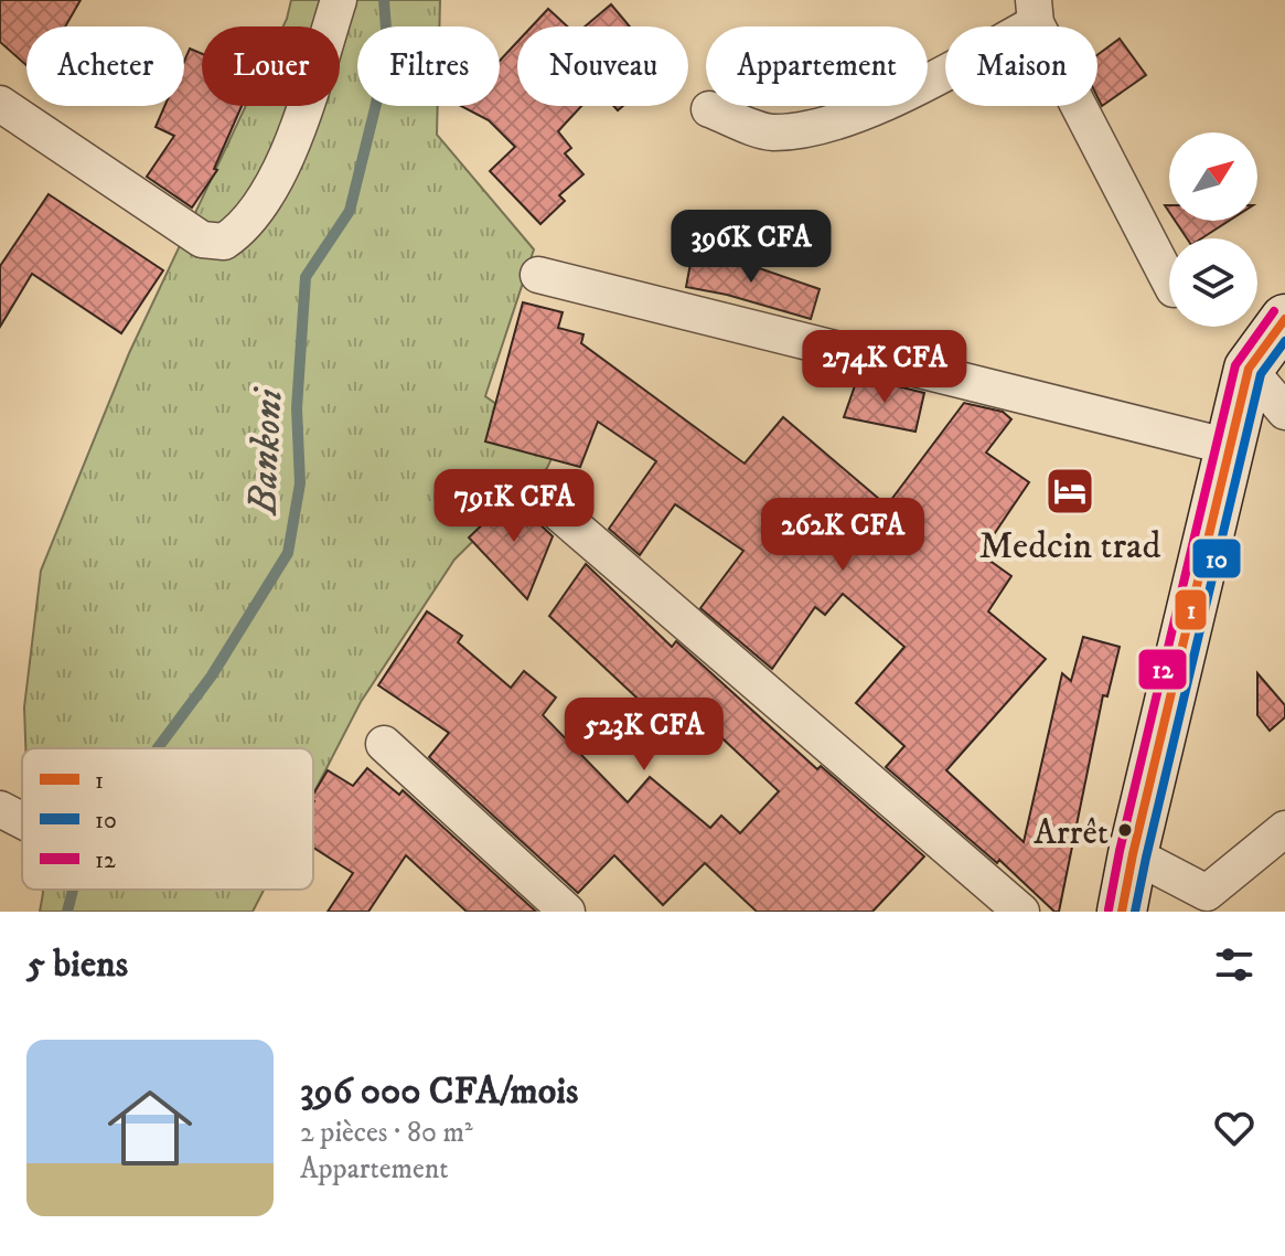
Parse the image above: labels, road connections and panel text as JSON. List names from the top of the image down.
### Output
{
  "water": ["Bankoni"],
  "places": {
    "hotel": ["Medcin trad"],
    "other": ["Arrêt"]
  },
  "lines": ["transit line 12", "transit line 1", "transit line 10"],
  "legend": ["1", "10", "12"],
  "north": "top right",
  "page": {
    "chip": [
      "Acheter",
      "Louer",
      "Filtres",
      "Nouveau",
      "Appartement",
      "Maison"
    ],
    "price": [
      "396K CFA",
      "274K CFA",
      "791K CFA",
      "262K CFA",
      "523K CFA"
    ],
    "heading": "5 biens",
    "list": [
      {
        "name": "396 000 CFA/mois",
        "note": "2 pièces · 80 m² · Appartement"
      }
    ]
  }
}
